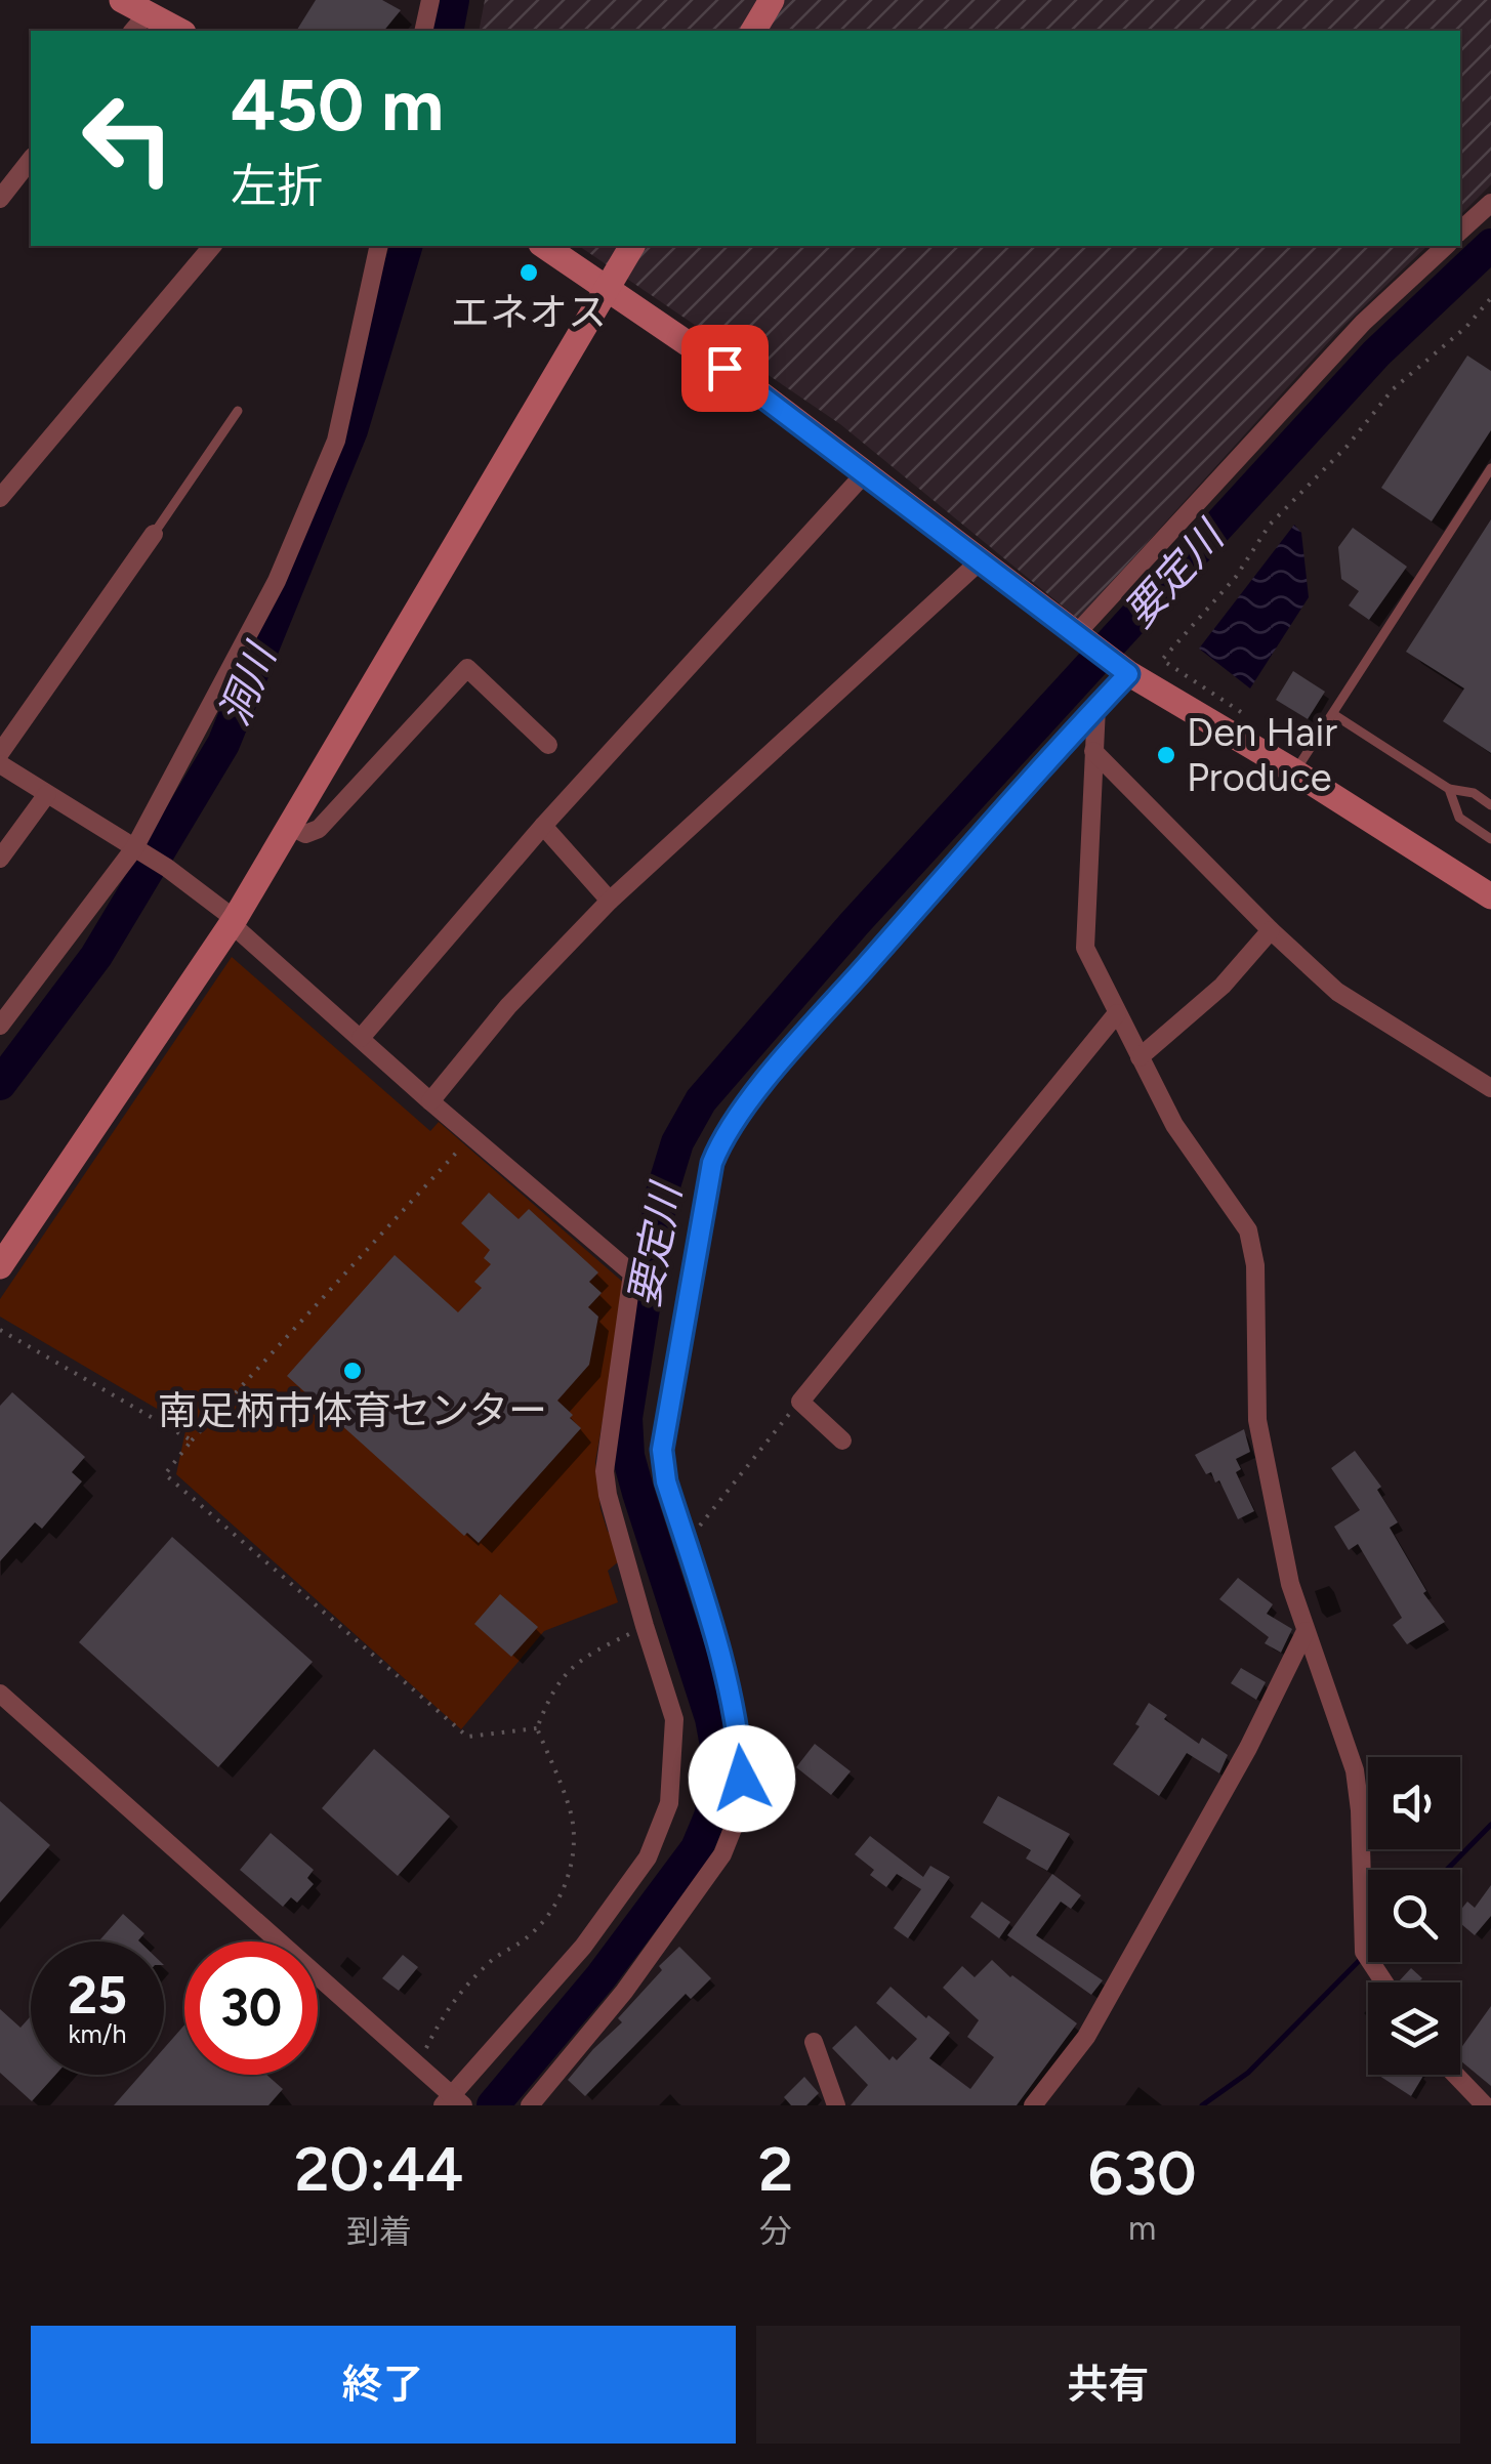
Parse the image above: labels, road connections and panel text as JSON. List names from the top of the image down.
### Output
{
  "water": ["要定川", "洞川"],
  "places": ["エネオス", "Den Hair Produce", "南足柄市体育センター"],
  "page": {
    "turn": ["450 m", "左折"],
    "speed": "25 km/h",
    "limit": "30",
    "eta": [
      "20:44",
      "到着",
      "2",
      "分",
      "630",
      "m"
    ],
    "buttons": ["終了", "共有"]
  }
}
